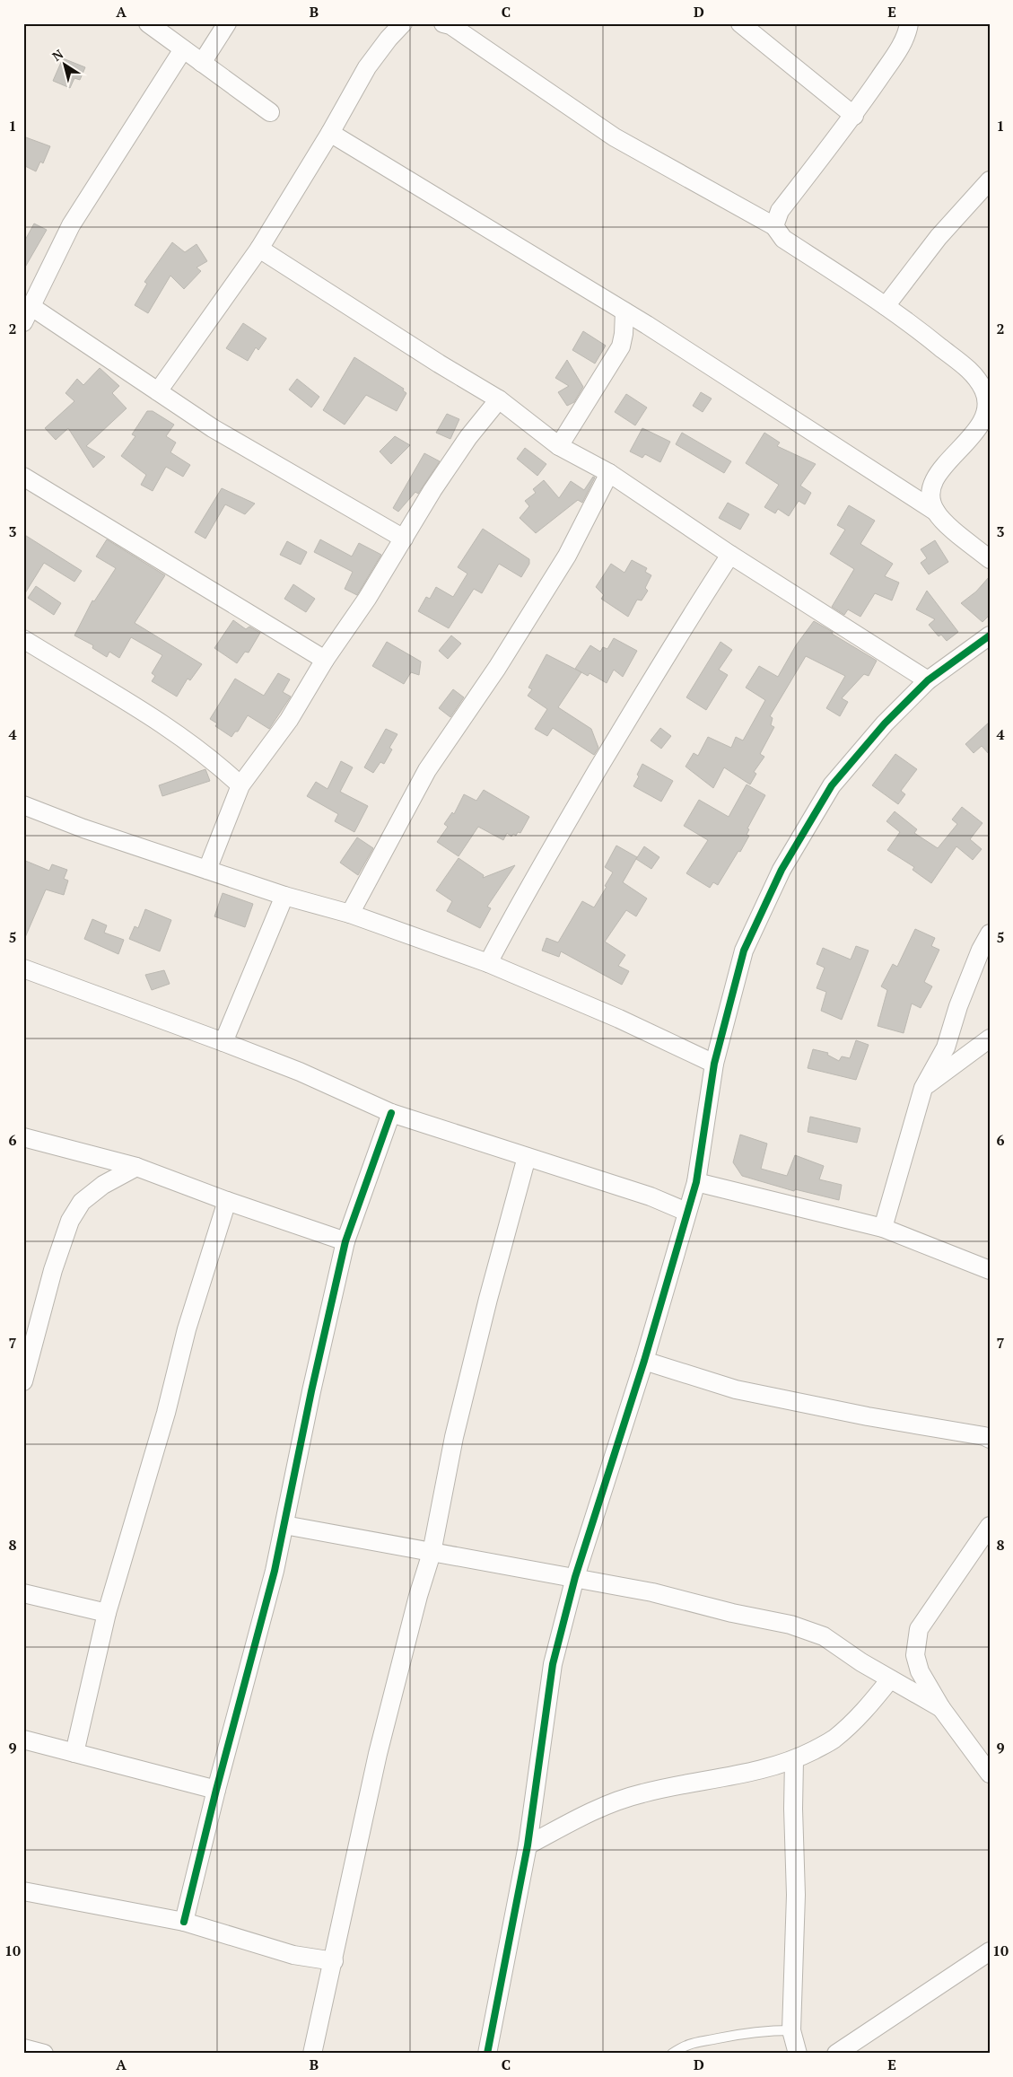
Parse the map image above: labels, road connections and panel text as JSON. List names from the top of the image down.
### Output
{
  "north": "top left",
  "grid": {
    "columns": [
      "A",
      "B",
      "C",
      "D",
      "E"
    ],
    "rows": [
      "1",
      "2",
      "3",
      "4",
      "5",
      "6",
      "7",
      "8",
      "9",
      "10"
    ]
  }
}
